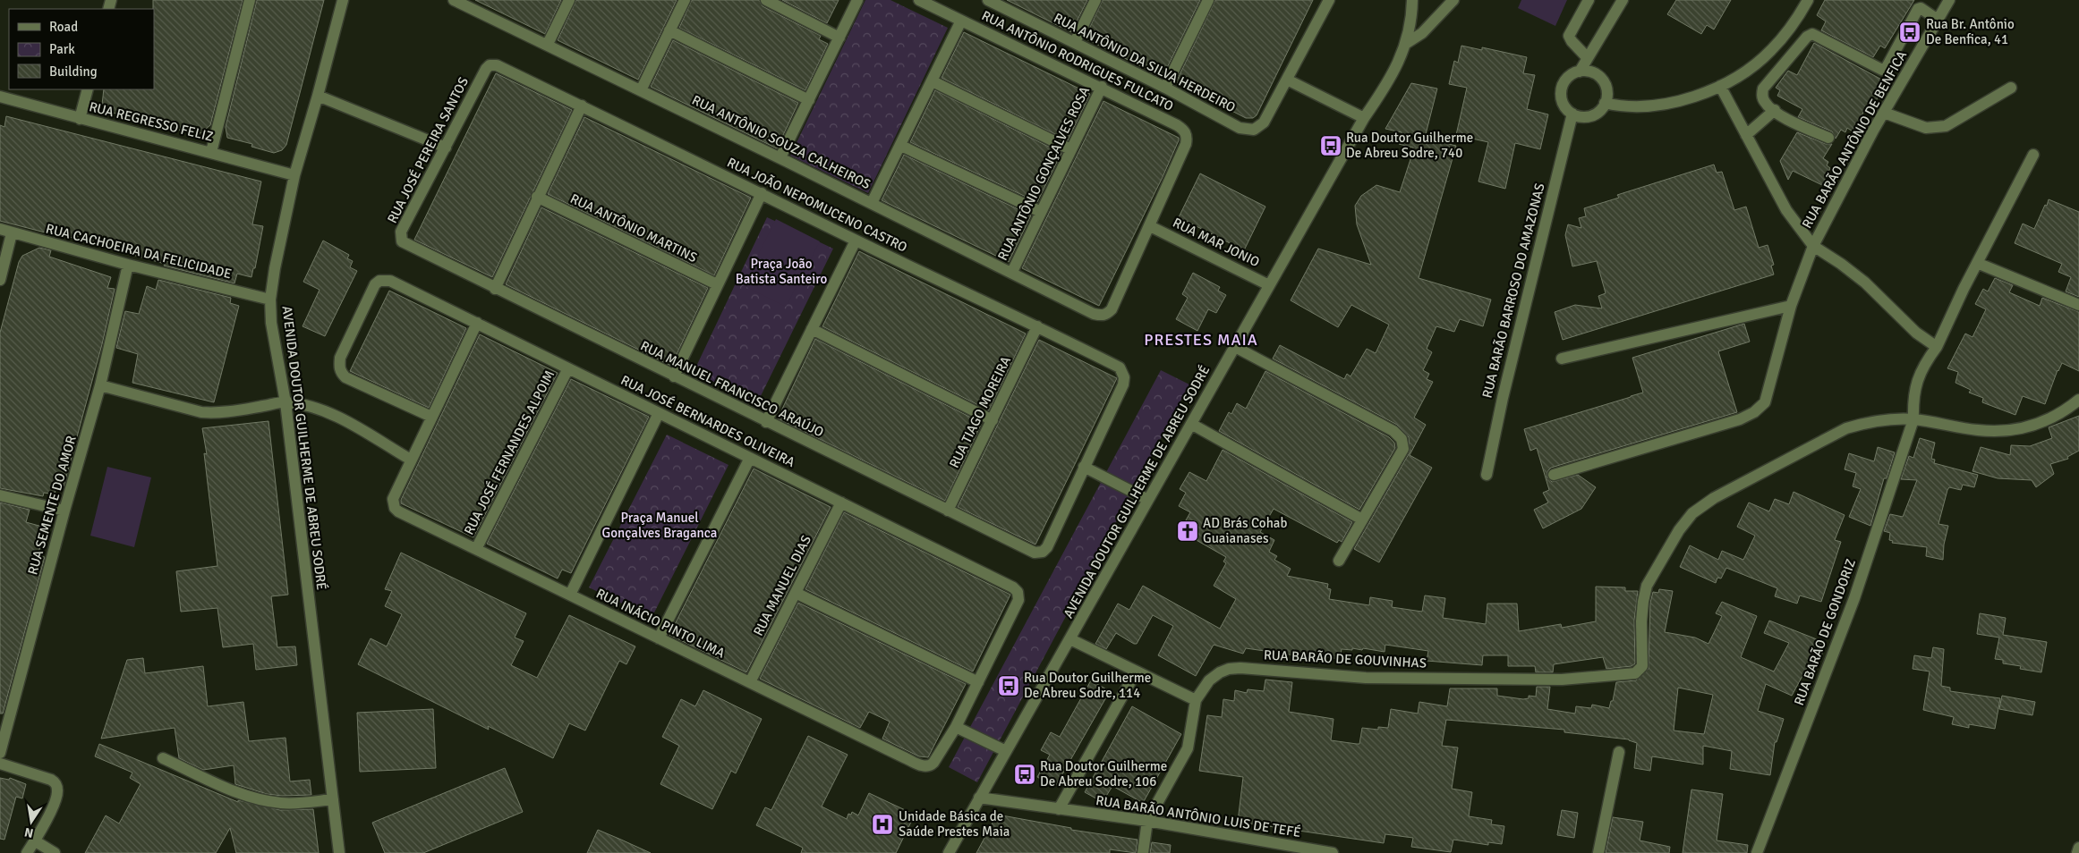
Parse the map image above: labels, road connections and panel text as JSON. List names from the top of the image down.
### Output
{
  "streets": {
    "street": [
      "RUA ANTÔNIO RODRIGUES FULCATO",
      "RUA ANTÔNIO DA SILVA HERDEIRO",
      "RUA REGRESSO FELIZ",
      "RUA BARÃO ANTÔNIO DE BENFICA",
      "RUA ANTÔNIO SOUZA CALHEIROS",
      "RUA JOSÉ PEREIRA SANTOS",
      "RUA ANTÔNIO GONÇALVES ROSA",
      "RUA JOÃO NEPOMUCENO CASTRO",
      "RUA ANTÔNIO MARTINS",
      "RUA MAR JONIO",
      "RUA CACHOEIRA DA FELICIDADE",
      "RUA BARÃO BARROSO DO AMAZONAS",
      "RUA MANUEL FRANCISCO ARAÚJO",
      "RUA TIAGO MOREIRA",
      "RUA JOSÉ BERNARDES OLIVEIRA",
      "AVENIDA DOUTOR GUILHERME DE ABREU SODRÉ",
      "RUA JOSÉ FERNANDES ALPOIM",
      "RUA SEMENTE DO AMOR",
      "RUA MANUEL DIAS",
      "RUA INÁCIO PINTO LIMA",
      "RUA BARÃO DE GONDORIZ",
      "RUA BARÃO DE GOUVINHAS",
      "RUA BARÃO ANTÔNIO LUIS DE TEFÉ"
    ]
  },
  "crossings": [
    ["RUA ANTÔNIO RODRIGUES FULCATO", "RUA ANTÔNIO SOUZA CALHEIROS"],
    ["RUA ANTÔNIO RODRIGUES FULCATO", "RUA ANTÔNIO GONÇALVES ROSA"],
    ["RUA ANTÔNIO RODRIGUES FULCATO", "RUA MAR JONIO"],
    ["RUA REGRESSO FELIZ", "AVENIDA DOUTOR GUILHERME DE ABREU SODRÉ"],
    ["RUA ANTÔNIO SOUZA CALHEIROS", "RUA ANTÔNIO GONÇALVES ROSA"],
    ["RUA ANTÔNIO SOUZA CALHEIROS", "RUA MAR JONIO"],
    ["RUA JOSÉ PEREIRA SANTOS", "RUA JOÃO NEPOMUCENO CASTRO"],
    ["RUA JOSÉ PEREIRA SANTOS", "RUA MANUEL FRANCISCO ARAÚJO"],
    ["RUA JOÃO NEPOMUCENO CASTRO", "RUA MANUEL FRANCISCO ARAÚJO"],
    ["RUA JOÃO NEPOMUCENO CASTRO", "RUA TIAGO MOREIRA"],
    ["RUA MAR JONIO", "AVENIDA DOUTOR GUILHERME DE ABREU SODRÉ"],
    ["RUA CACHOEIRA DA FELICIDADE", "AVENIDA DOUTOR GUILHERME DE ABREU SODRÉ"],
    ["RUA CACHOEIRA DA FELICIDADE", "RUA SEMENTE DO AMOR"],
    ["RUA MANUEL FRANCISCO ARAÚJO", "RUA TIAGO MOREIRA"],
    ["RUA JOSÉ BERNARDES OLIVEIRA", "RUA JOSÉ FERNANDES ALPOIM"],
    ["RUA JOSÉ BERNARDES OLIVEIRA", "RUA MANUEL DIAS"],
    ["AVENIDA DOUTOR GUILHERME DE ABREU SODRÉ", "RUA BARÃO ANTÔNIO LUIS DE TEFÉ"],
    ["RUA JOSÉ FERNANDES ALPOIM", "RUA INÁCIO PINTO LIMA"],
    ["RUA MANUEL DIAS", "RUA INÁCIO PINTO LIMA"],
    ["RUA BARÃO DE GONDORIZ", "RUA BARÃO DE GOUVINHAS"]
  ],
  "districts": ["PRESTES MAIA"],
  "parks": ["Praça João Batista Santeiro", "Praça Manuel Gonçalves Braganca"],
  "places": {
    "bus stop": [
      "Rua Br. Antônio De Benfica, 41",
      "Rua Doutor Guilherme De Abreu Sodre, 740",
      "Rua Doutor Guilherme De Abreu Sodre, 114",
      "Rua Doutor Guilherme De Abreu Sodre, 106"
    ],
    "church": ["AD Brás Cohab Guaianases"],
    "hospital": ["Unidade Básica de Saúde Prestes Maia"]
  },
  "legend": ["Road", "Park", "Building"],
  "north": "bottom"
}
